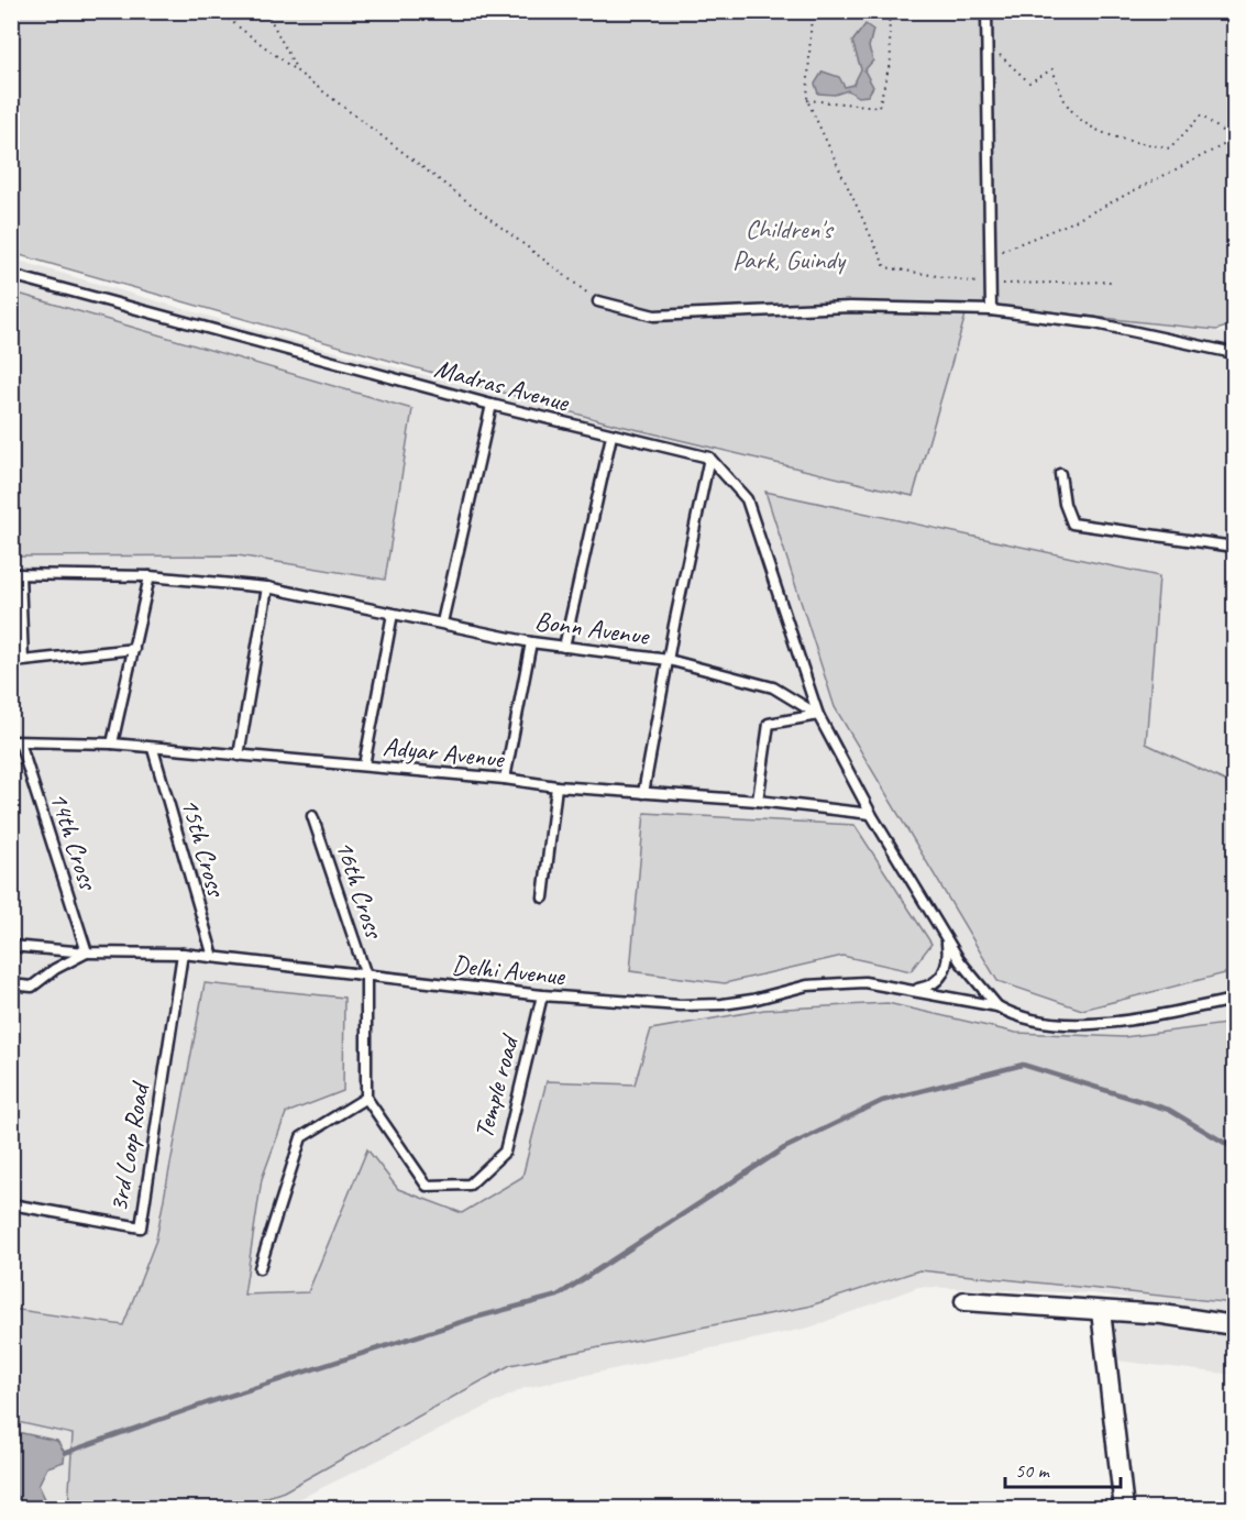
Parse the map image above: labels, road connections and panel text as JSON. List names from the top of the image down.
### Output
{
  "streets": {
    "lane": [
      "Madras Avenue",
      "Bonn Avenue",
      "Adyar Avenue",
      "14th Cross",
      "15th Cross",
      "16th Cross",
      "Delhi Avenue",
      "Temple road",
      "3rd Loop Road"
    ]
  },
  "crossings": [
    ["Adyar Avenue", "14th Cross"],
    ["Adyar Avenue", "15th Cross"],
    ["14th Cross", "Delhi Avenue"],
    ["15th Cross", "Delhi Avenue"],
    ["16th Cross", "Delhi Avenue"],
    ["Delhi Avenue", "Temple road"],
    ["Delhi Avenue", "3rd Loop Road"]
  ],
  "parks": ["Children's Park, Guindy"],
  "scale_bar": "50 m"
}
